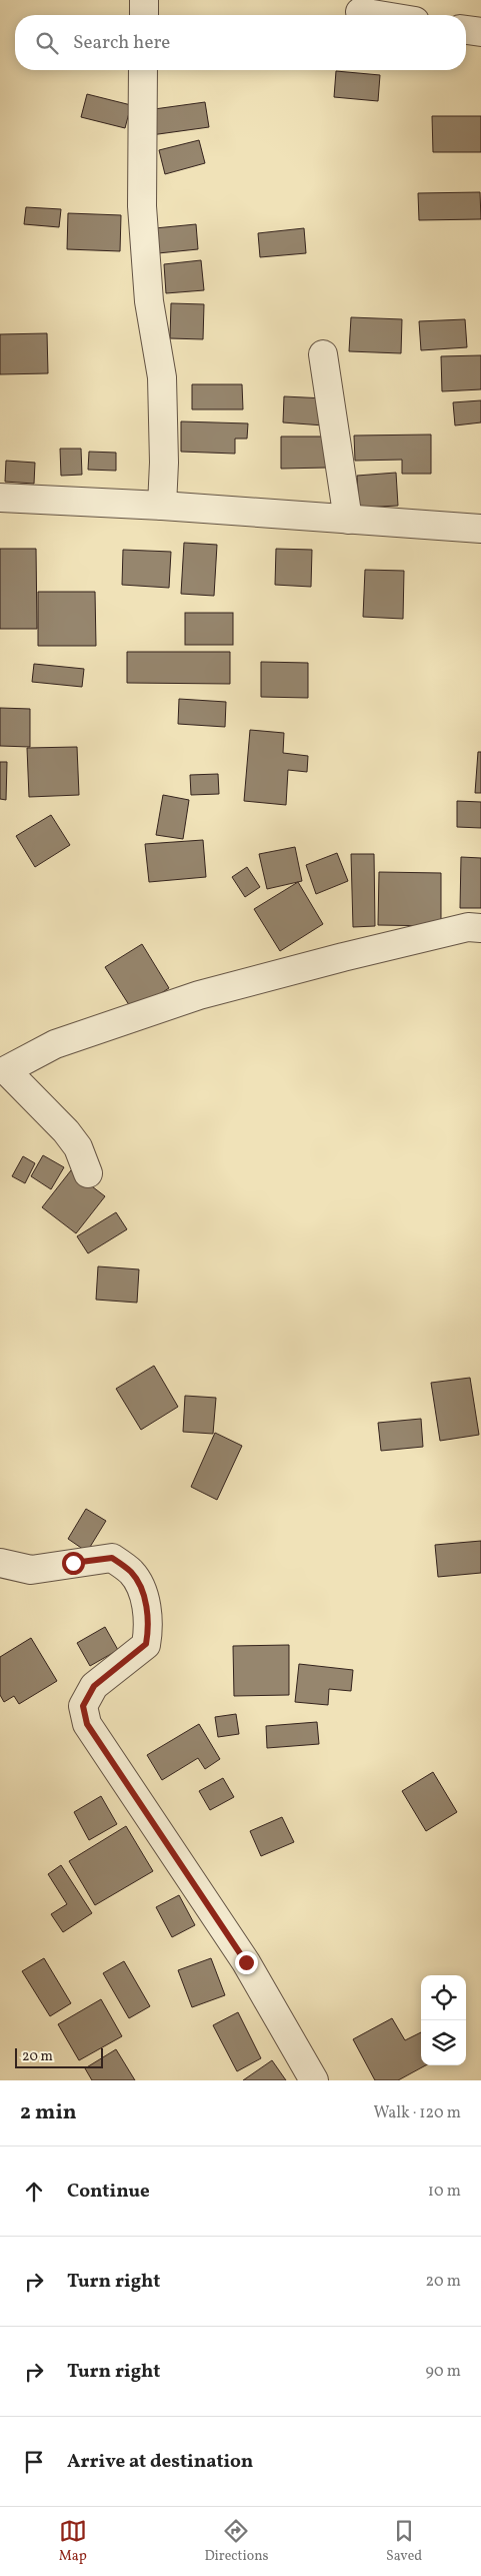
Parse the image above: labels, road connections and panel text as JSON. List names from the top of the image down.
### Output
{
  "scale_bar": "20 m",
  "page": {
    "search": "Search here",
    "scale": "20 m",
    "heading": ["2 min", "Walk · 120 m"],
    "list": [
      ["Continue", "10 m"],
      ["Turn right", "20 m"],
      ["Turn right", "90 m"],
      "Arrive at destination"
    ],
    "nav": ["Map", "Directions", "Saved"]
  }
}
